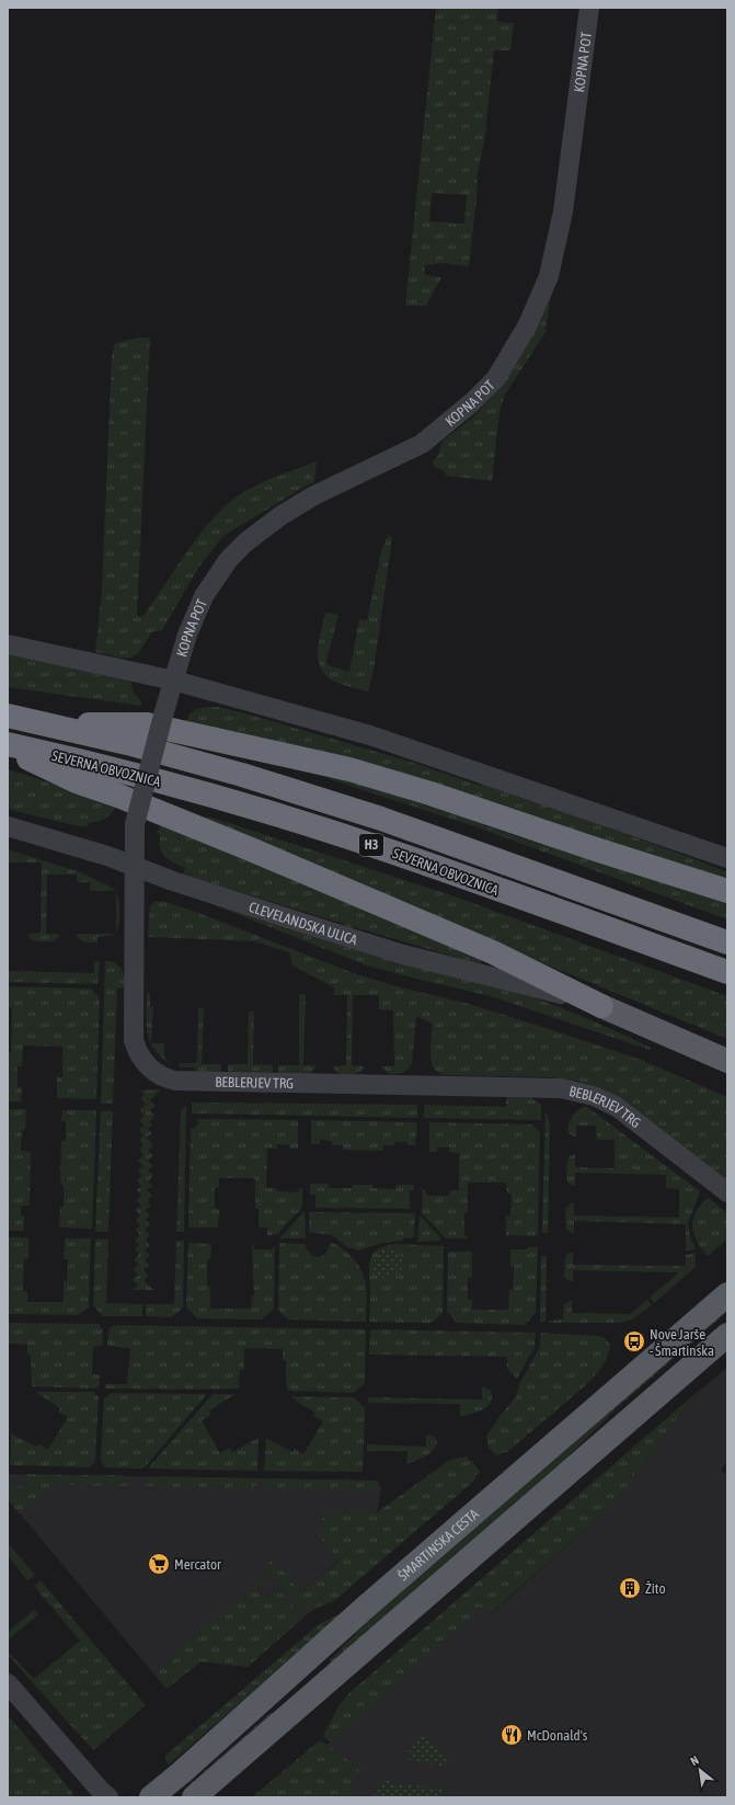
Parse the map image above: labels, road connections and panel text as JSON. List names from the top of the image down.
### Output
{
  "streets": {
    "highway": ["SEVERNA OBVOZNICA", "H3"],
    "main road": ["ŠMARTINSKA CESTA"],
    "street": ["KOPNA POT", "CLEVELANDSKA ULICA", "BEBLERJEV TRG"]
  },
  "crossings": [
    ["KOPNA POT", "BEBLERJEV TRG"],
    ["CLEVELANDSKA ULICA", "BEBLERJEV TRG"]
  ],
  "places": {
    "bus stop": ["Nove Jarše - Šmartinska"],
    "supermarket": ["Mercator"],
    "building": ["Žito"],
    "restaurant": ["McDonald's"]
  },
  "north": "top left"
}
